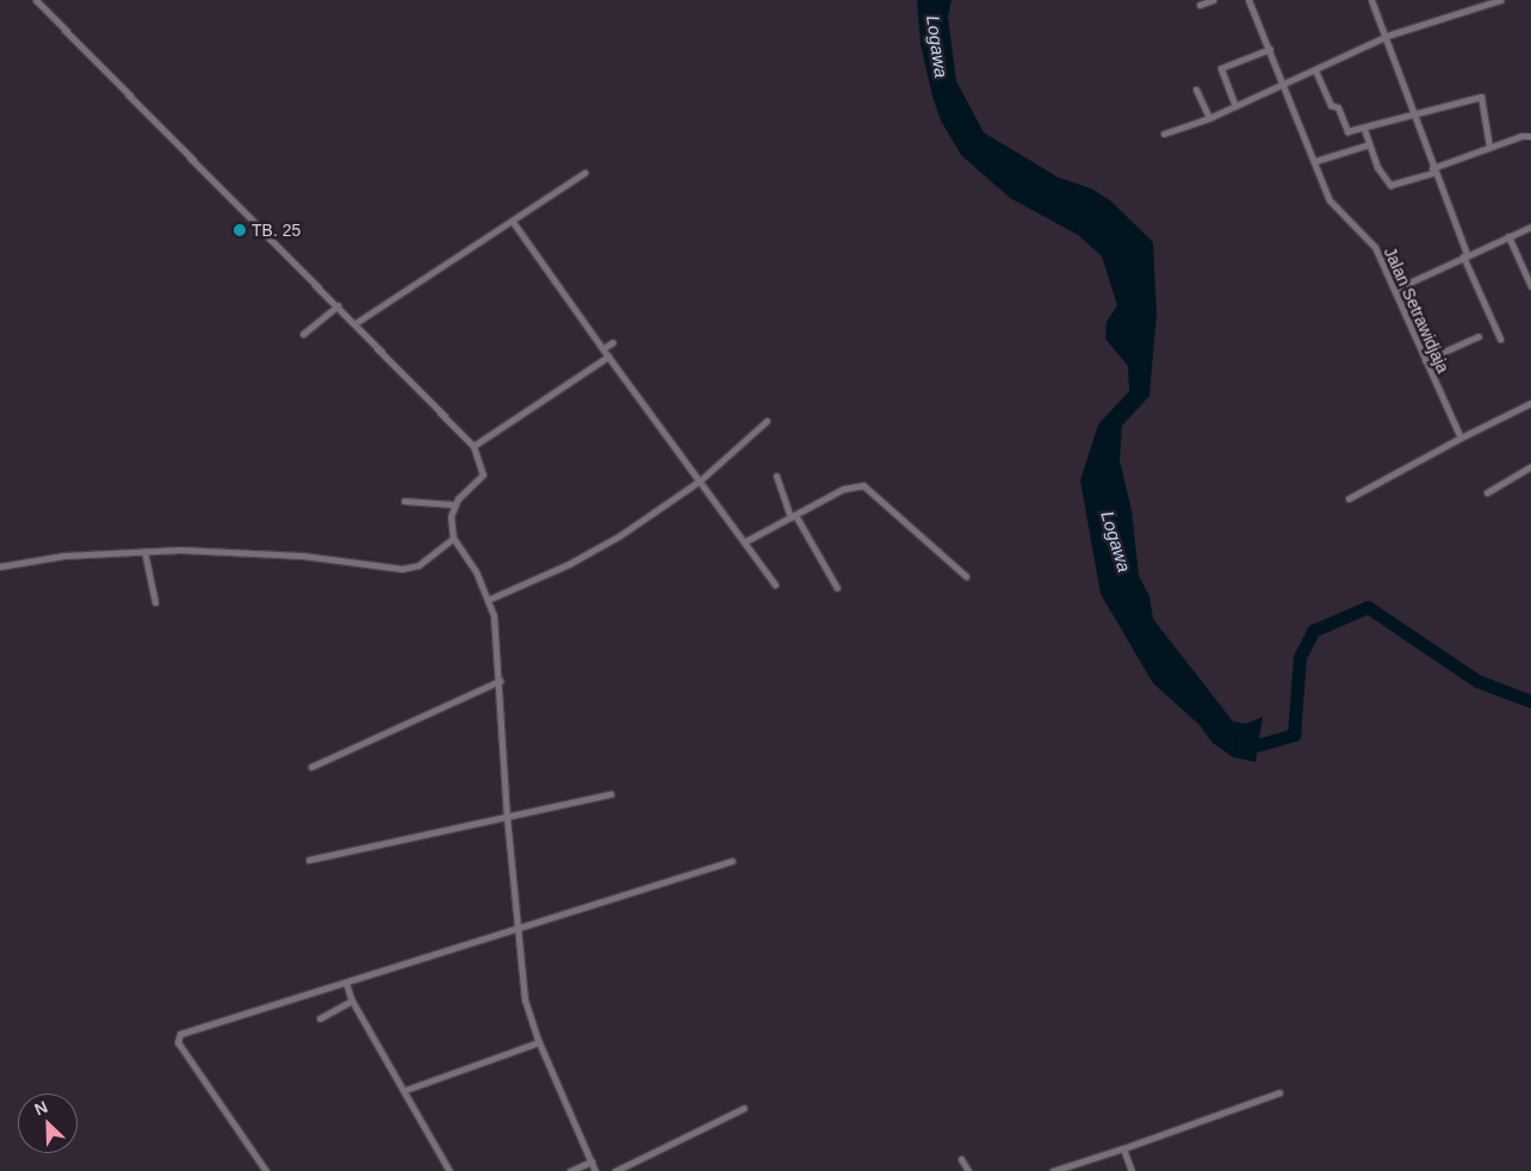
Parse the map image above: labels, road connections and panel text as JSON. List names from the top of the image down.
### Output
{
  "streets": {
    "street": ["Jalan Setrawidjaja"]
  },
  "water": ["Logawa"],
  "places": ["TB. 25"],
  "north": "top left"
}
